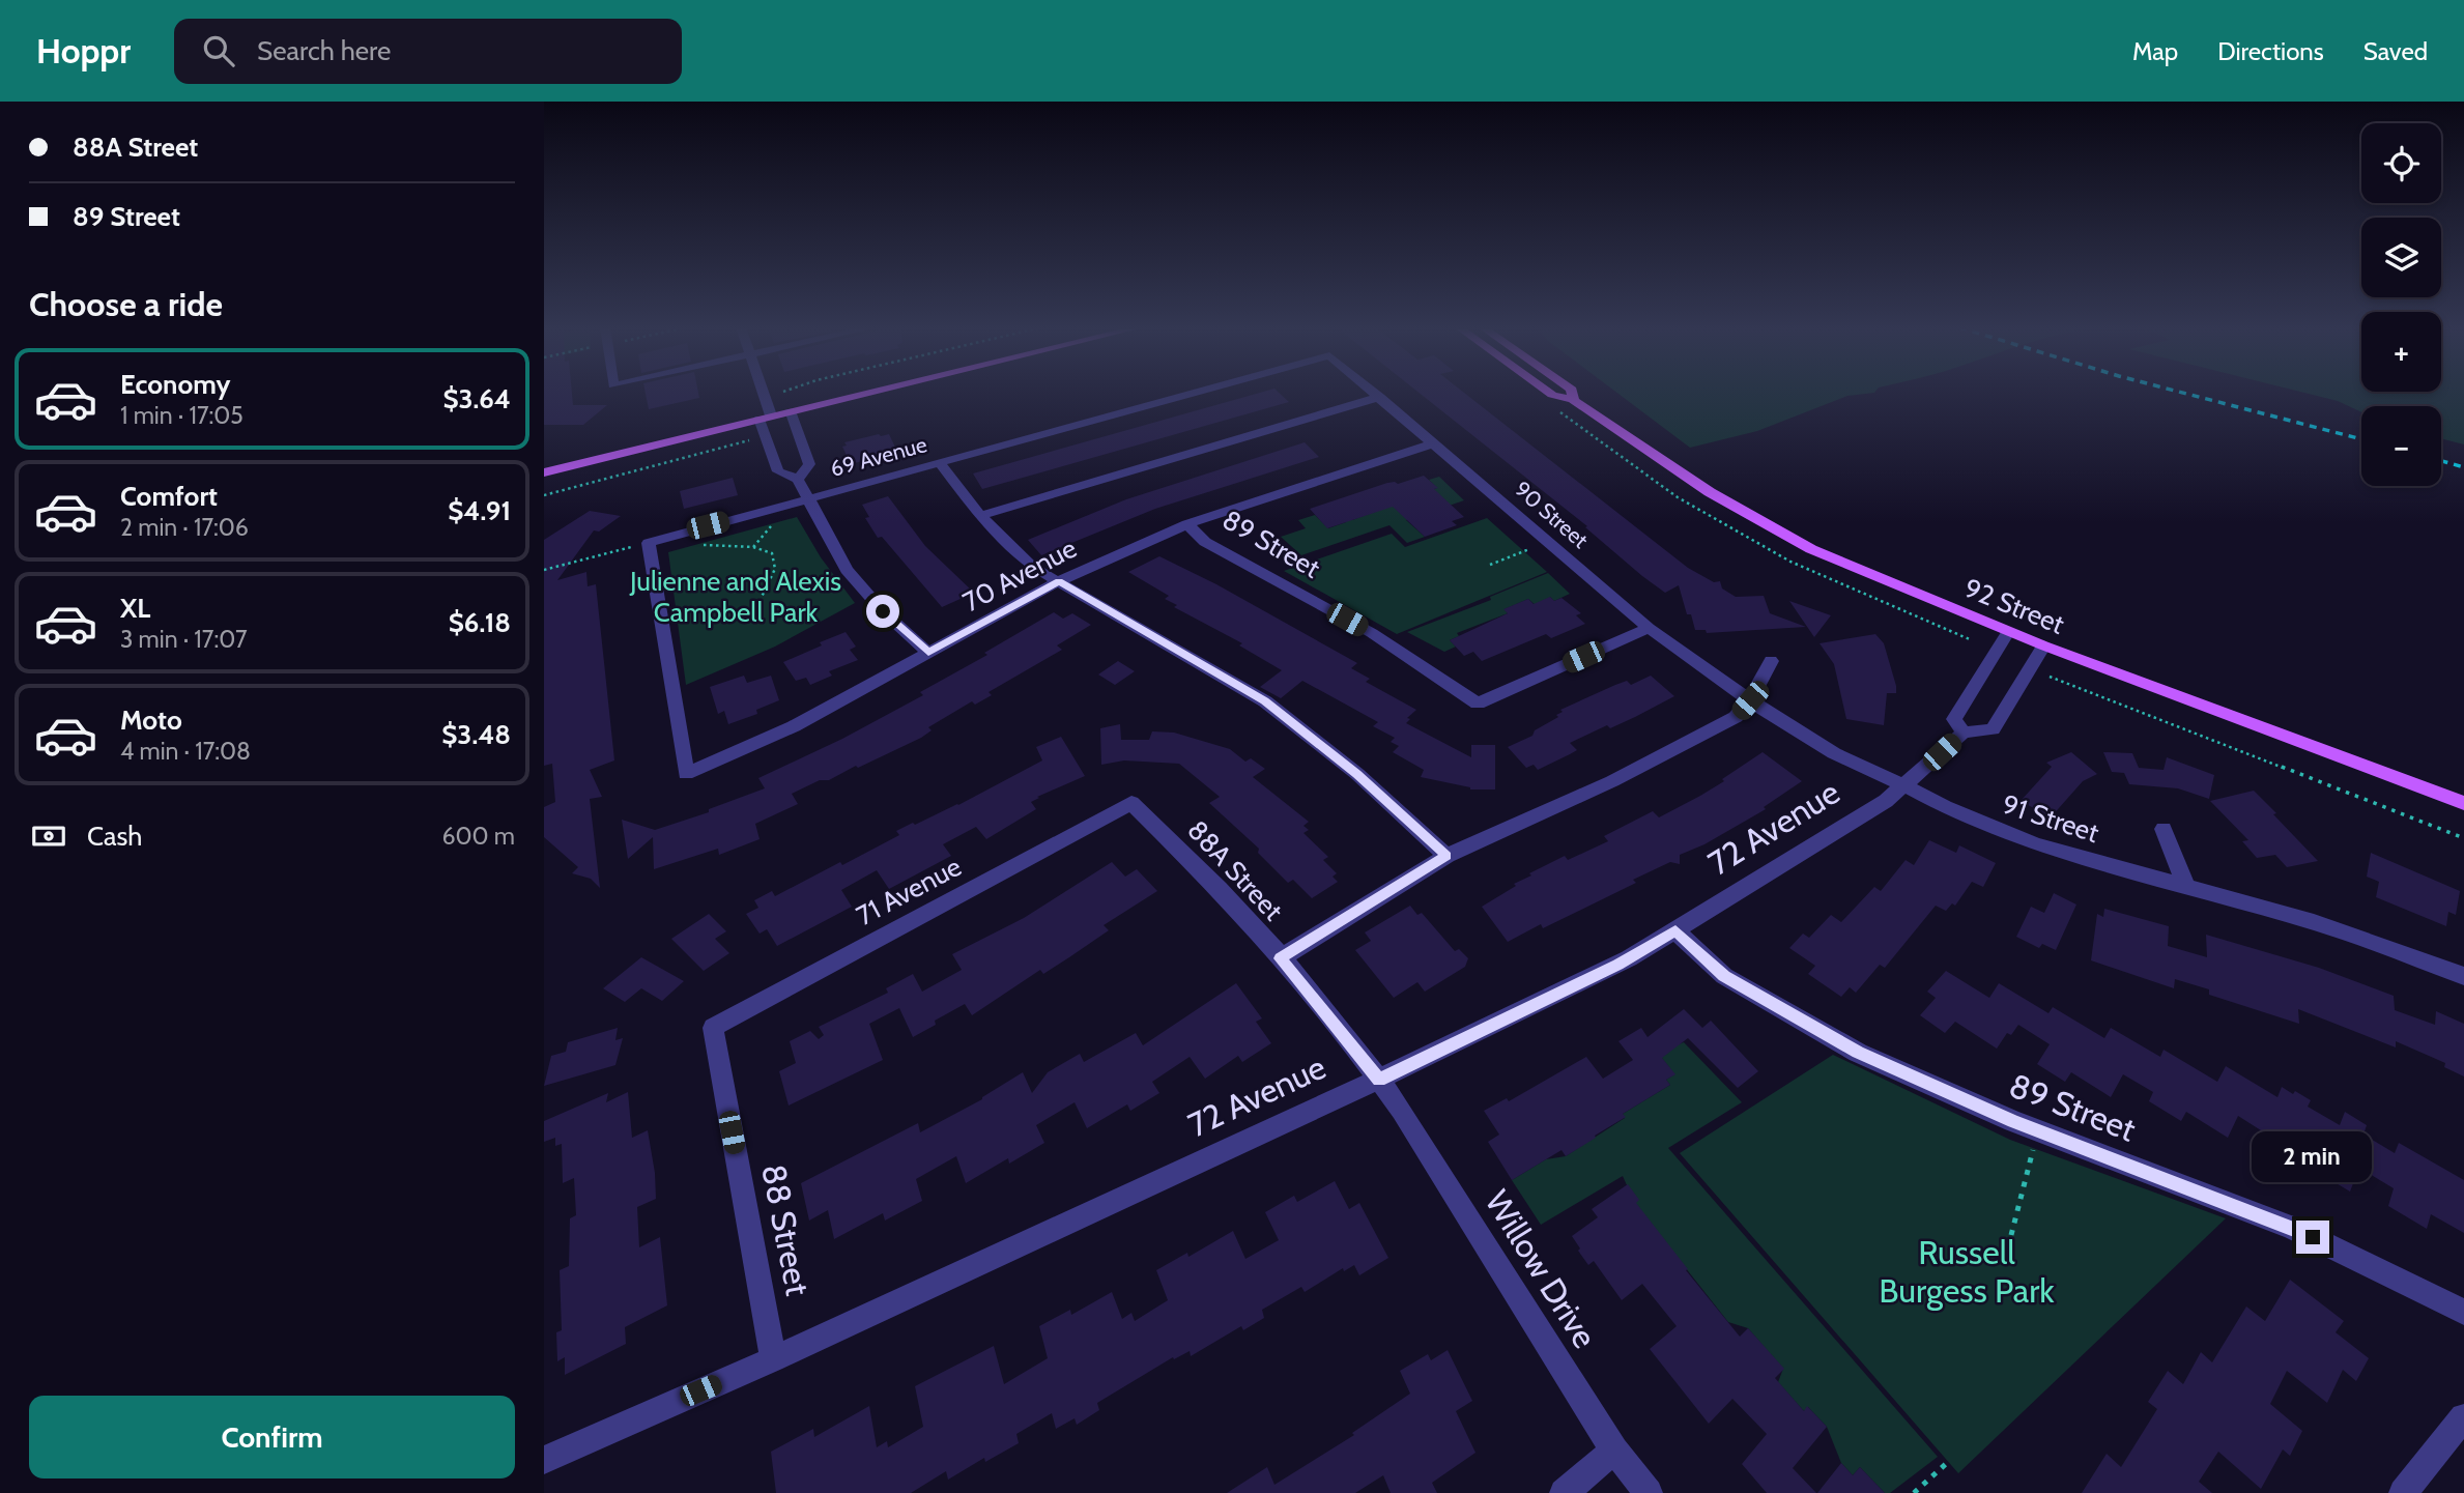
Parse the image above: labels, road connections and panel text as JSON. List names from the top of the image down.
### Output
{
  "streets": {
    "main road": ["92 Street"],
    "street": [
      "69 Avenue",
      "90 Street",
      "89 Street",
      "70 Avenue",
      "91 Street",
      "72 Avenue",
      "88A Street",
      "71 Avenue",
      "88 Street",
      "Willow Drive"
    ]
  },
  "crossings": [
    ["69 Avenue", "70 Avenue"],
    ["90 Street", "89 Street"],
    ["90 Street", "70 Avenue"],
    ["90 Street", "91 Street"],
    ["90 Street", "72 Avenue"],
    ["89 Street", "70 Avenue"],
    ["89 Street", "72 Avenue"],
    ["92 Street", "72 Avenue"],
    ["91 Street", "72 Avenue"],
    ["72 Avenue", "88A Street"],
    ["72 Avenue", "88 Street"],
    ["72 Avenue", "Willow Drive"],
    ["88A Street", "71 Avenue"],
    ["88A Street", "Willow Drive"],
    ["71 Avenue", "88 Street"]
  ],
  "parks": ["Julienne and Alexis Campbell Park", "Russell Burgess Park"],
  "page": {
    "header": "Hoppr",
    "search": "Search here",
    "nav": ["Map", "Directions", "Saved"],
    "banner": ["88A Street", "89 Street"],
    "map_buttons": ["+", "−"],
    "heading": "Choose a ride",
    "list": [
      {
        "name": "Economy",
        "note": "1 min · 17:05",
        "value": "$3.64"
      },
      {
        "name": "Comfort",
        "note": "2 min · 17:06",
        "value": "$4.91"
      },
      {
        "name": "XL",
        "note": "3 min · 17:07",
        "value": "$6.18"
      },
      {
        "name": "Moto",
        "note": "4 min · 17:08",
        "value": "$3.48"
      }
    ],
    "pay": ["Cash", "600 m"],
    "bubble": "2 min",
    "buttons": "Confirm"
  }
}
